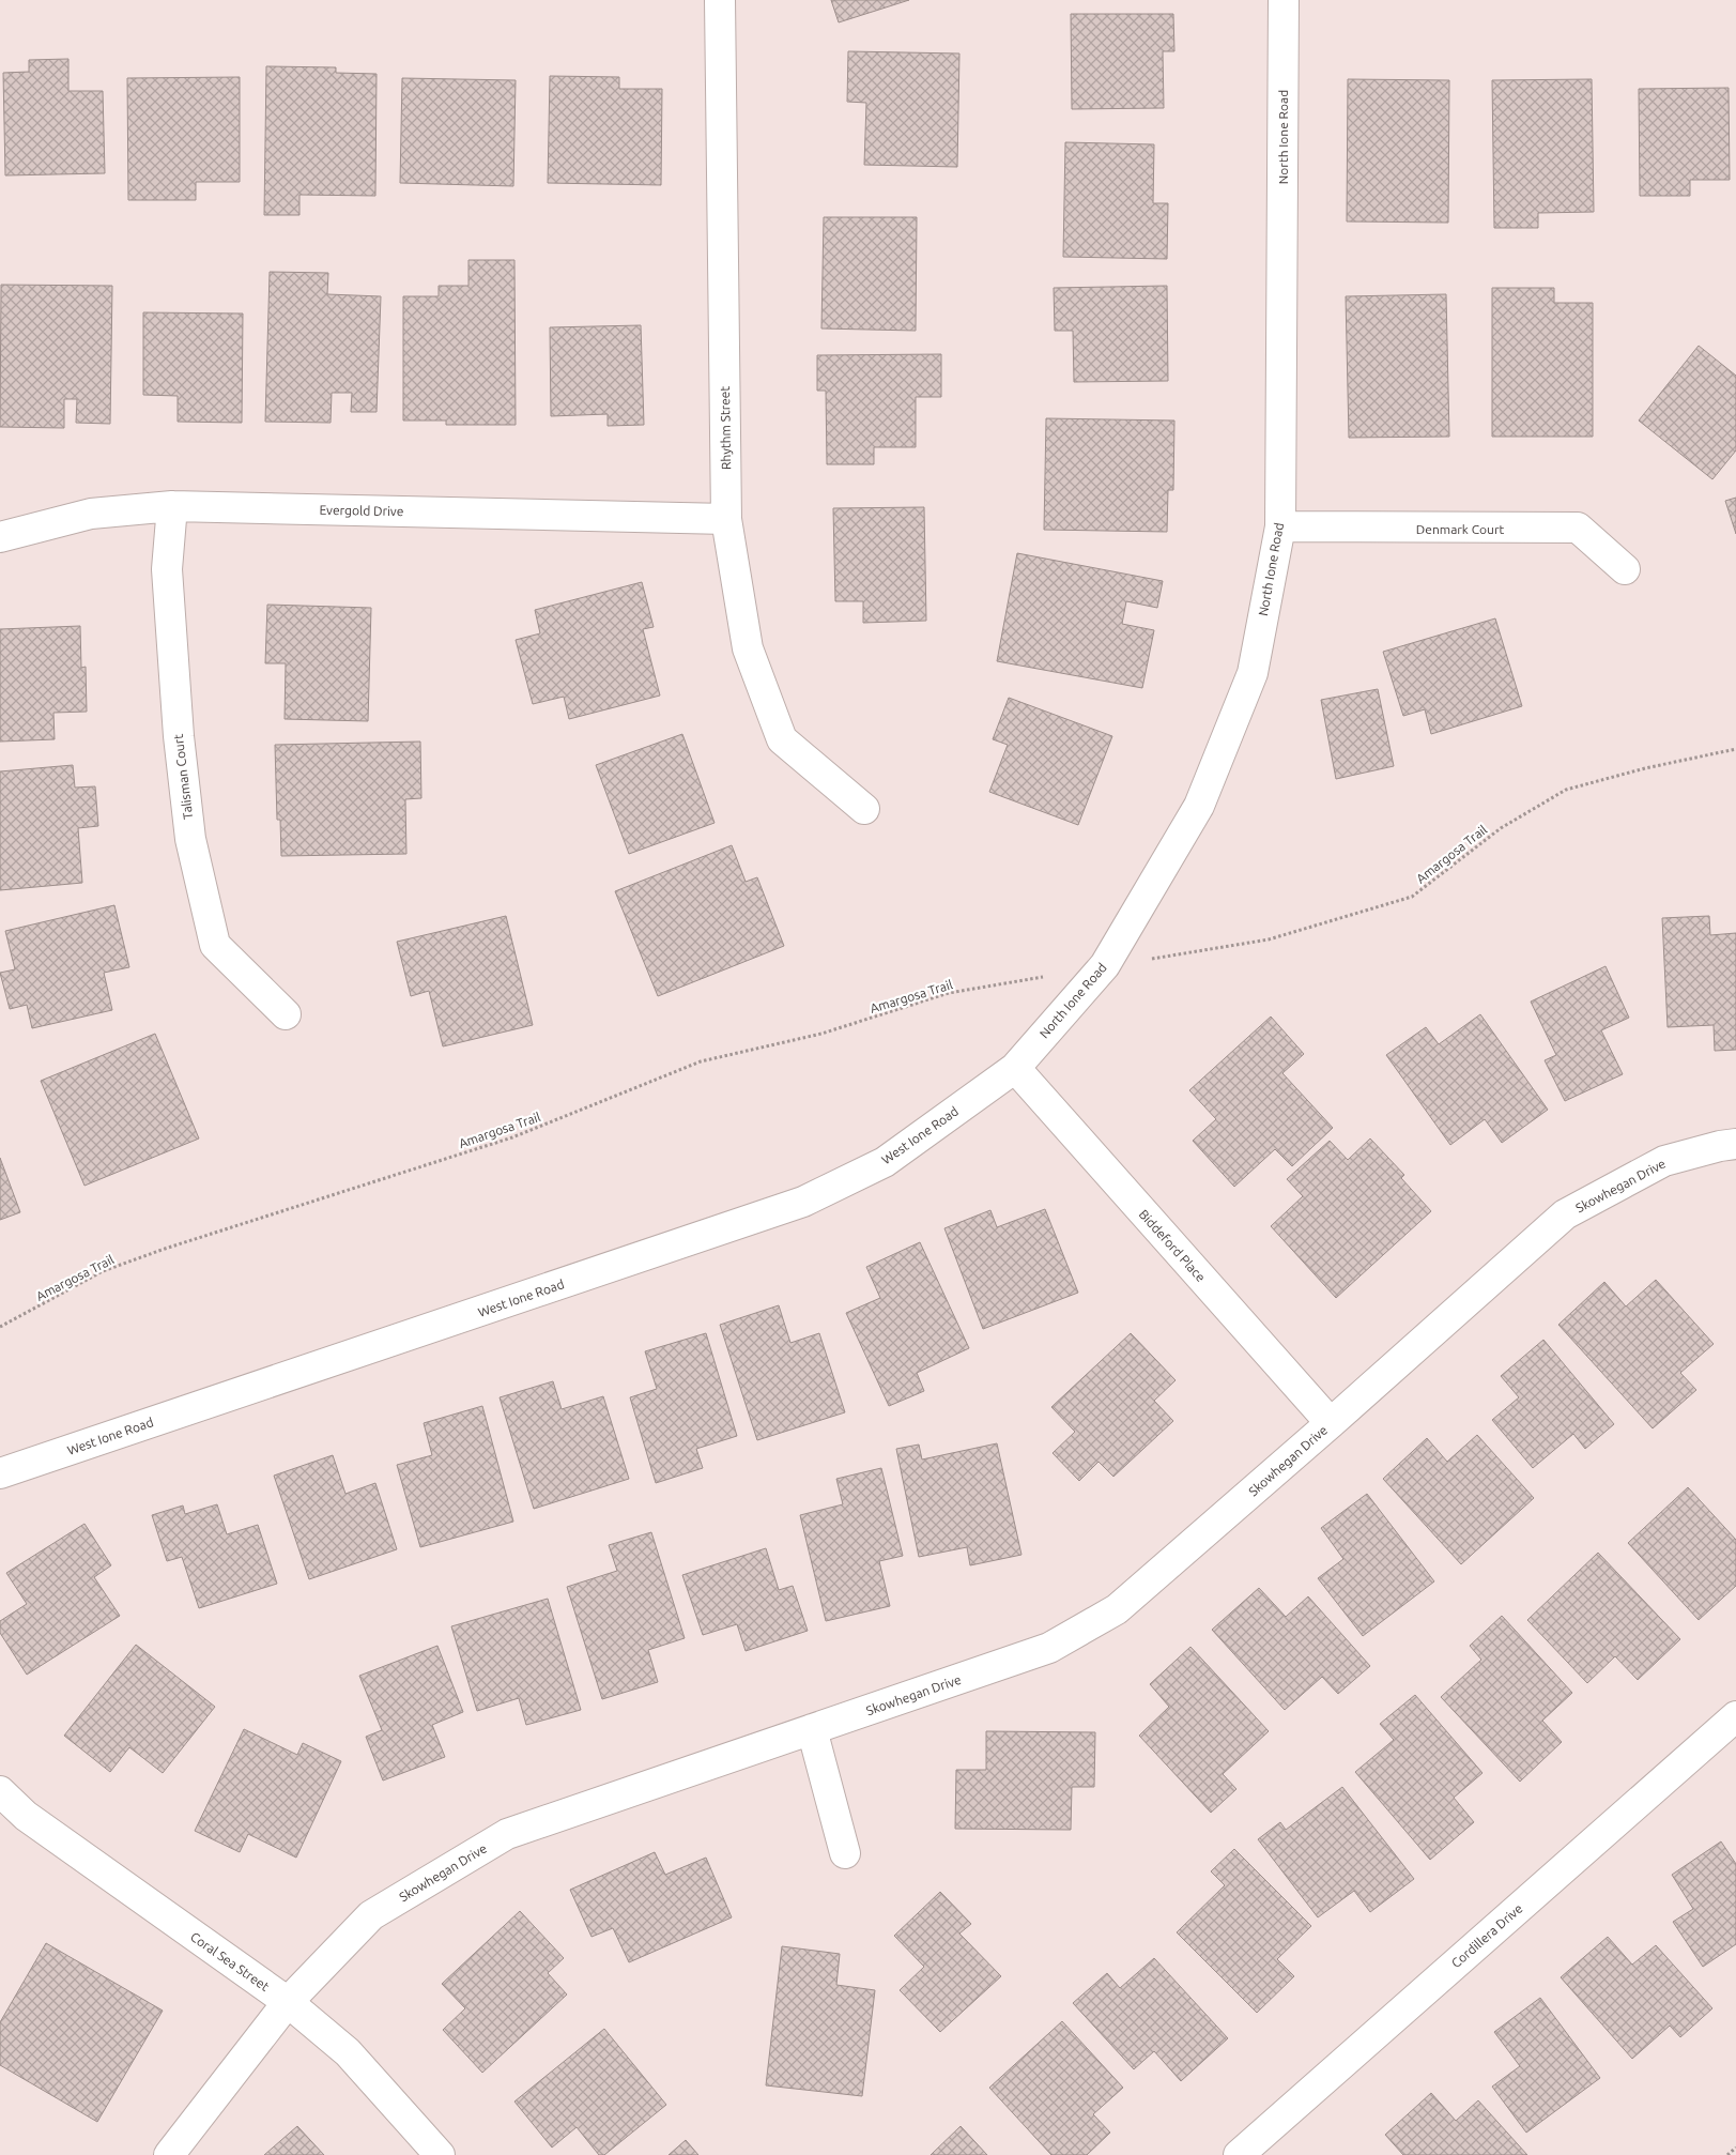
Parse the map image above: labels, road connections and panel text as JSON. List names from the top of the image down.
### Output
{
  "streets": {
    "street": [
      "North Ione Road",
      "Rhythm Street",
      "Evergold Drive",
      "Denmark Court",
      "Talisman Court",
      "West Ione Road",
      "Skowhegan Drive",
      "Biddeford Place",
      "Cordillera Drive",
      "Coral Sea Street"
    ],
    "path": ["Amargosa Trail"]
  },
  "crossings": [
    ["North Ione Road", "Denmark Court"],
    ["North Ione Road", "West Ione Road"],
    ["North Ione Road", "Biddeford Place"],
    ["Rhythm Street", "Evergold Drive"],
    ["Evergold Drive", "Talisman Court"],
    ["West Ione Road", "Biddeford Place"],
    ["Skowhegan Drive", "Biddeford Place"],
    ["Skowhegan Drive", "Coral Sea Street"]
  ]
}
